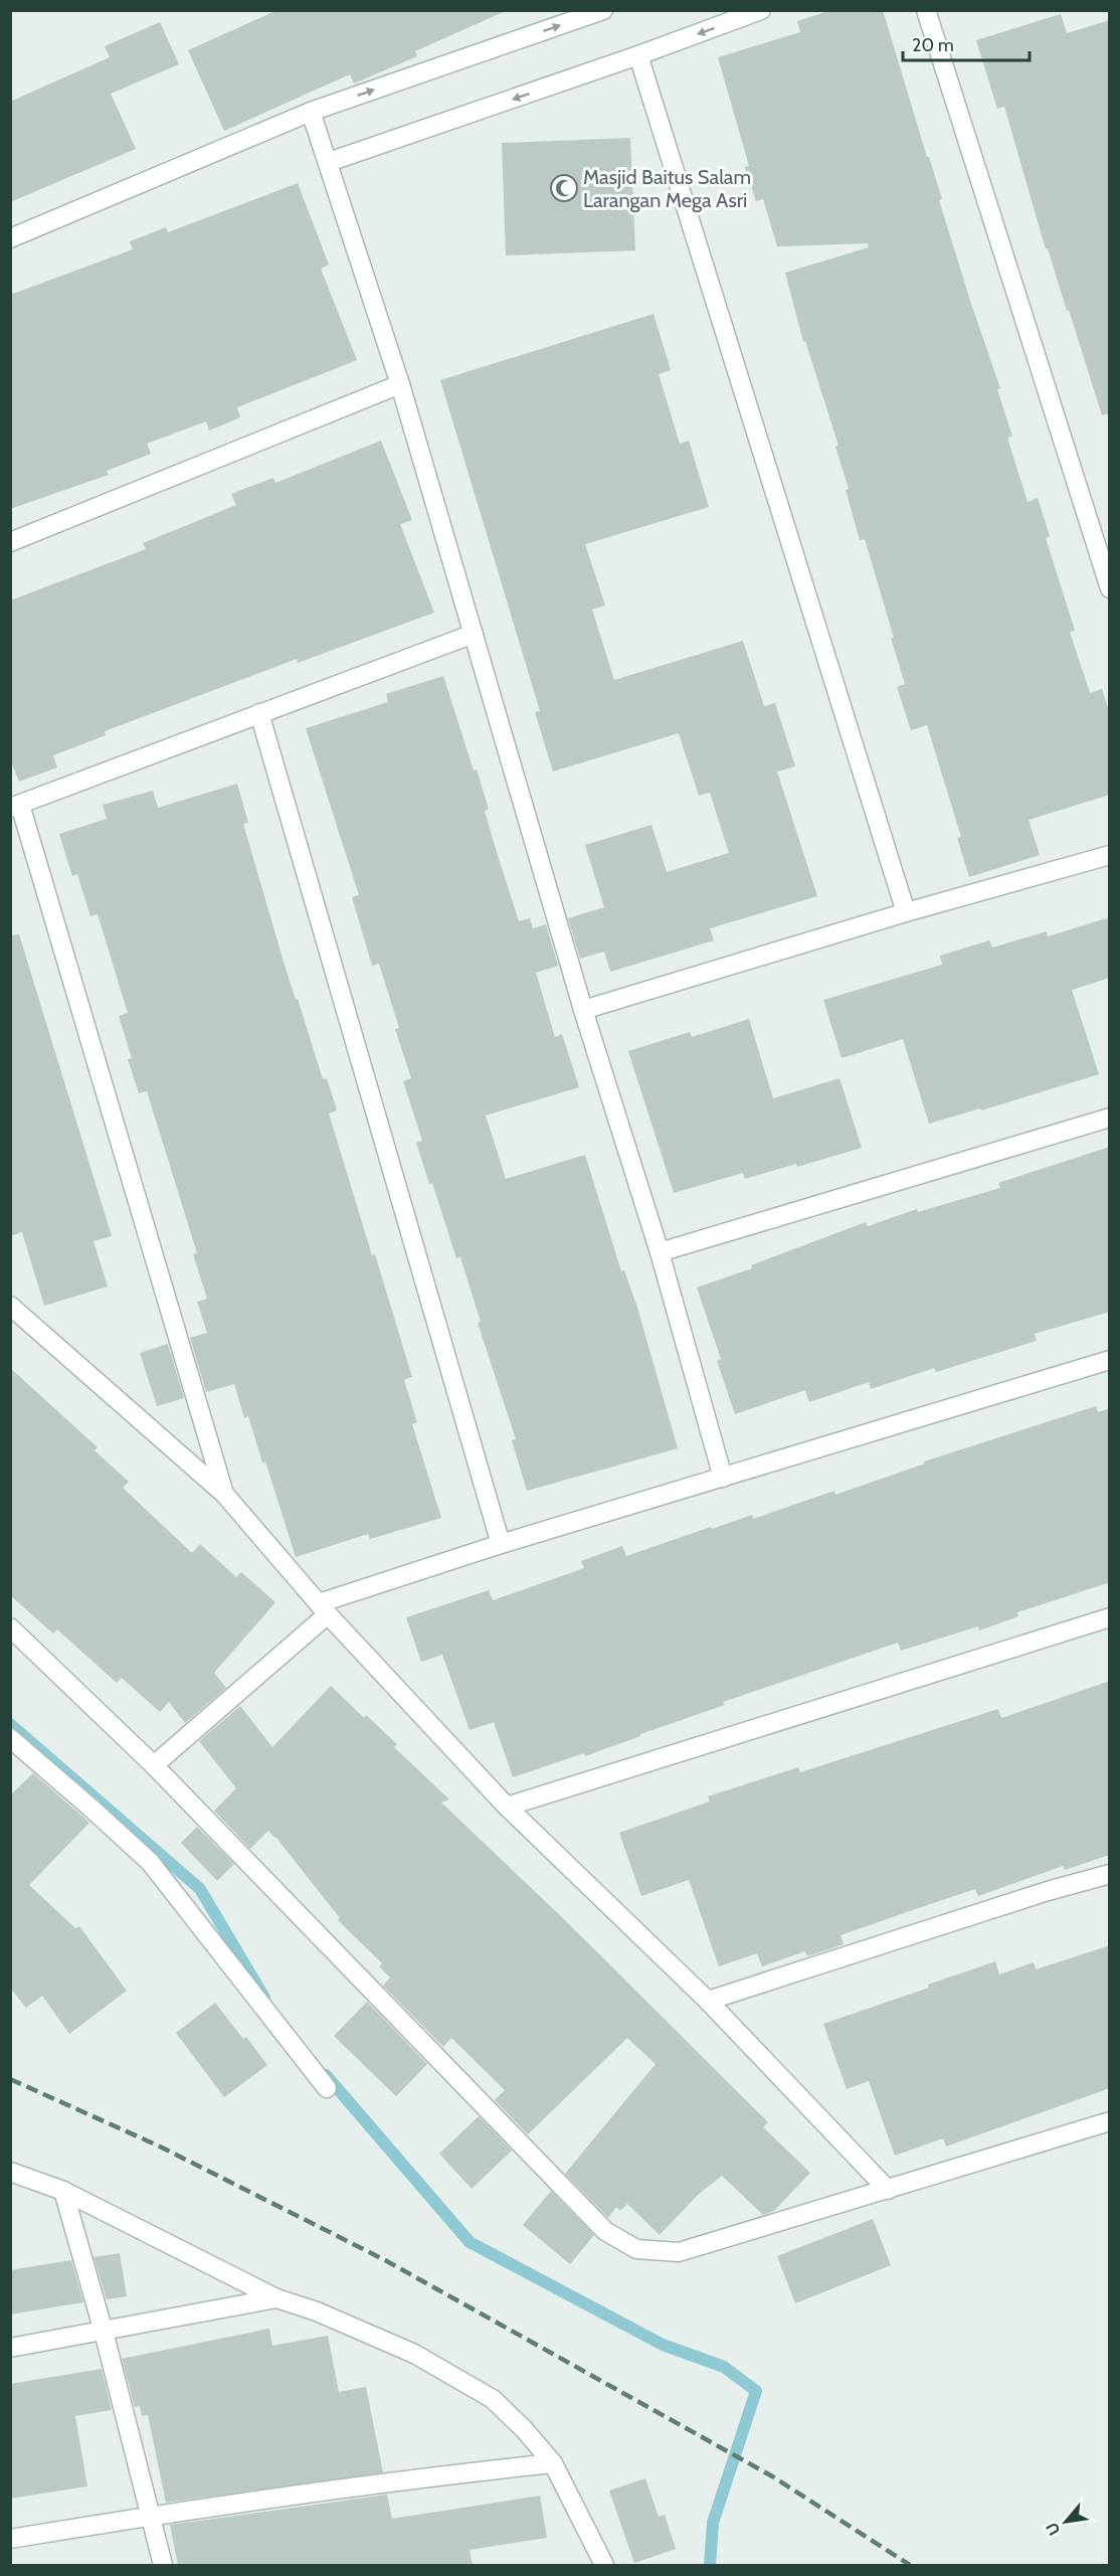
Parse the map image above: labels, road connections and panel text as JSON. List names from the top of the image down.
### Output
{
  "places": {
    "mosque": ["Masjid Baitus Salam Larangan Mega Asri"]
  },
  "scale_bar": "20 m",
  "north": "bottom left"
}
